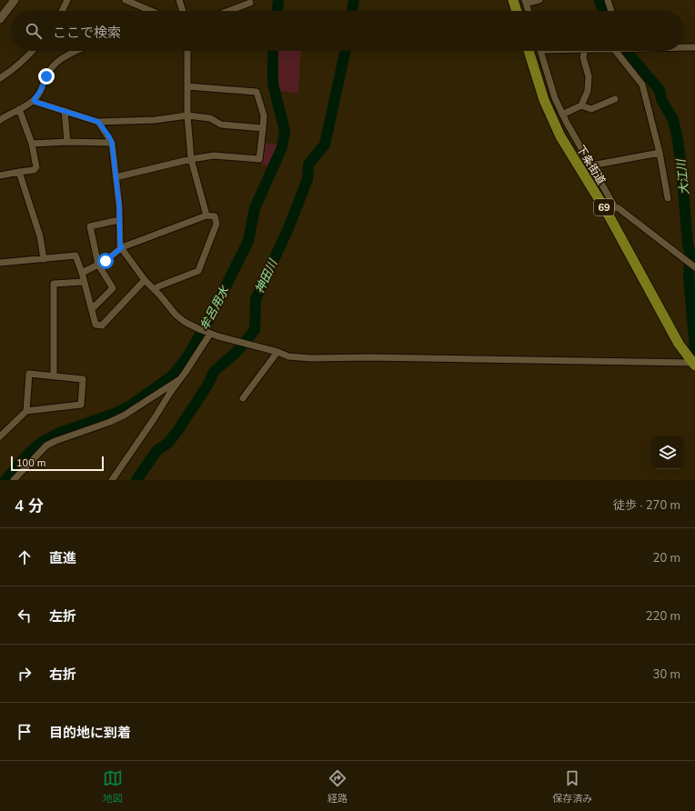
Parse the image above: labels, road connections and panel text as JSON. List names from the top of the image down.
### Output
{
  "streets": {
    "main road": ["下条街道", "69"]
  },
  "water": ["大江川", "神田川", "牟呂用水"],
  "scale_bar": "100 m",
  "page": {
    "search": "ここで検索",
    "scale": "100 m",
    "heading": ["4 分", "徒歩 · 270 m"],
    "list": [
      ["直進", "20 m"],
      ["左折", "220 m"],
      ["右折", "30 m"],
      "目的地に到着"
    ],
    "nav": ["地図", "経路", "保存済み"]
  }
}
